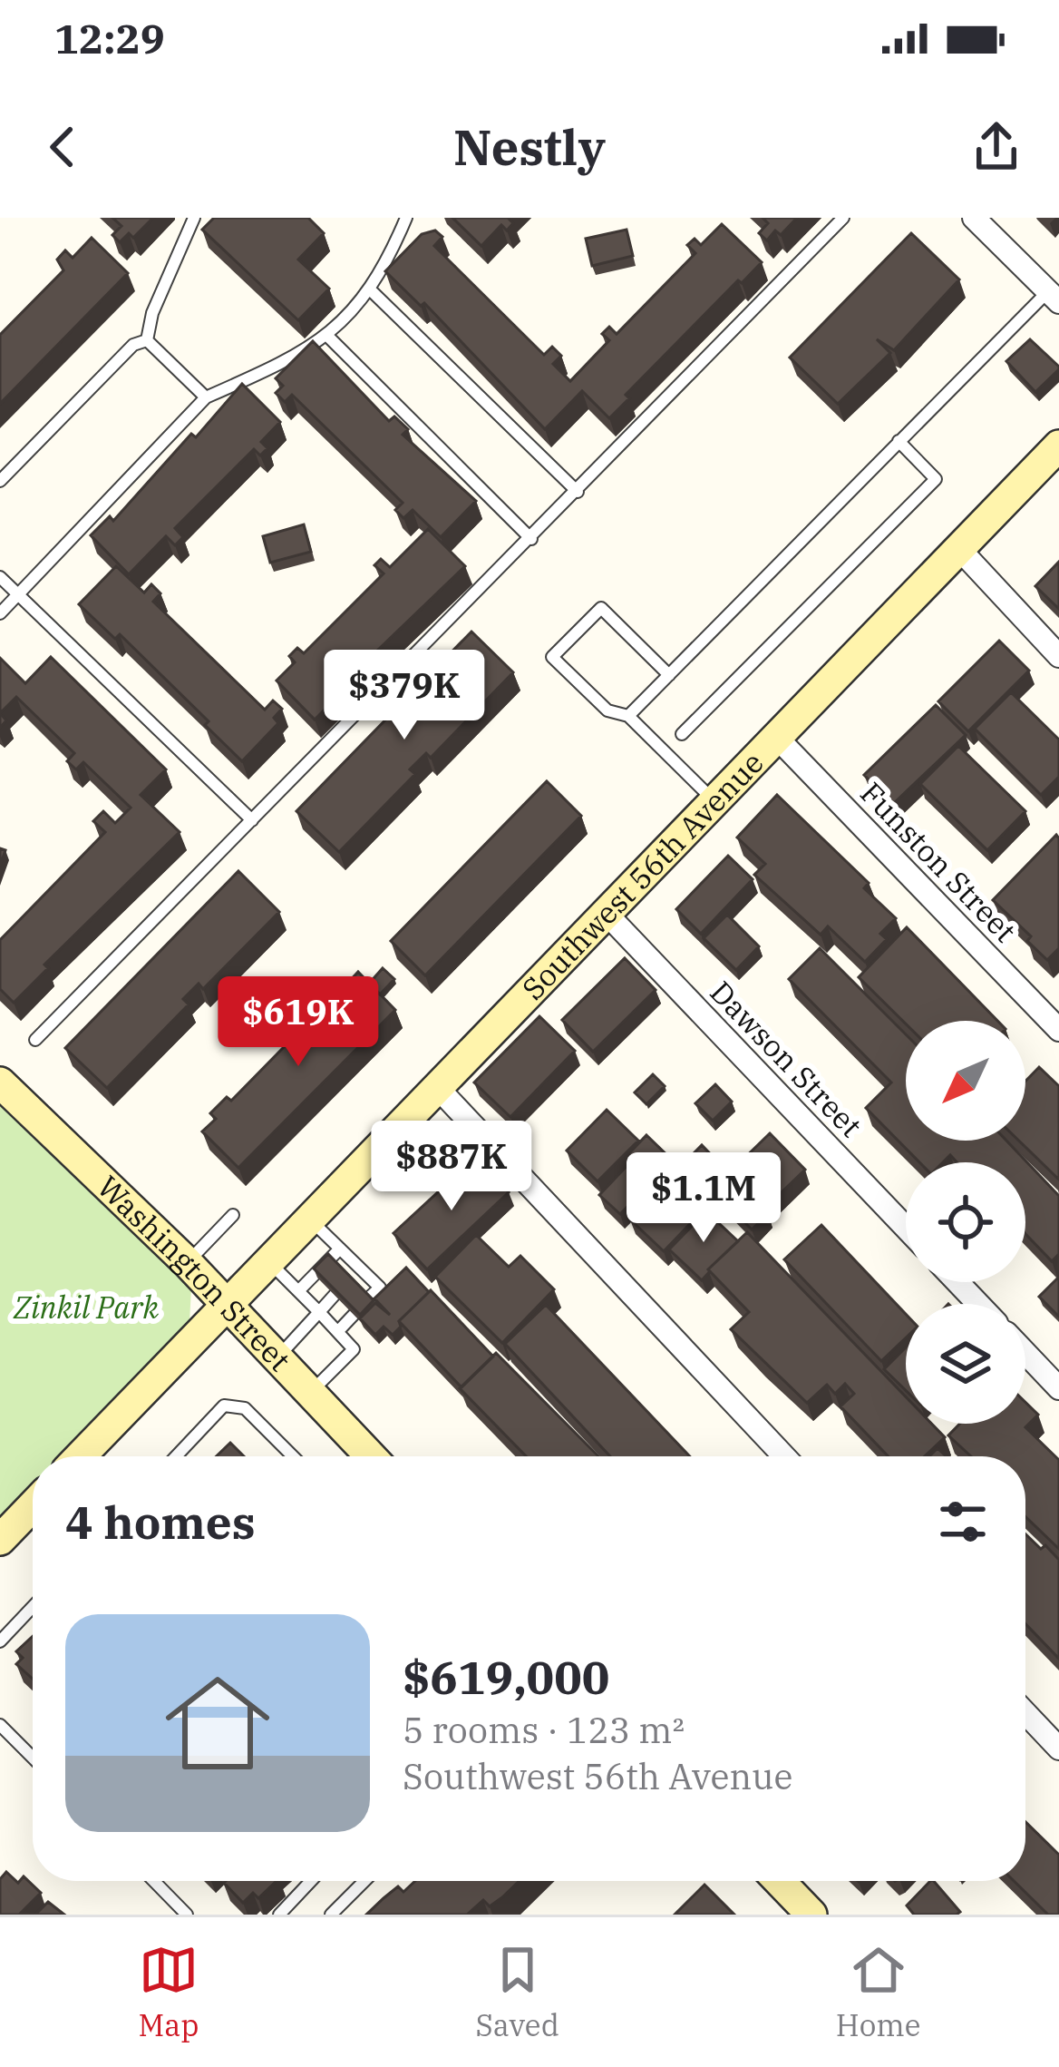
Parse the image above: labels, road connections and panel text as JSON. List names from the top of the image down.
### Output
{
  "streets": {
    "street": [
      "Funston Street",
      "Southwest 56th Avenue",
      "Dawson Street",
      "Washington Street"
    ]
  },
  "crossings": [
    ["Funston Street", "Southwest 56th Avenue"],
    ["Southwest 56th Avenue", "Dawson Street"],
    ["Southwest 56th Avenue", "Washington Street"]
  ],
  "parks": ["Zinkil Park"],
  "north": "bottom left",
  "page": {
    "status": "12:29",
    "header": "Nestly",
    "price": [
      "$379K",
      "$619K",
      "$887K",
      "$1.1M"
    ],
    "heading": "4 homes",
    "list": [
      {
        "name": "$619,000",
        "note": "5 rooms · 123 m² · Southwest 56th Avenue"
      }
    ],
    "tabs": ["Map", "Saved", "Home"]
  }
}
